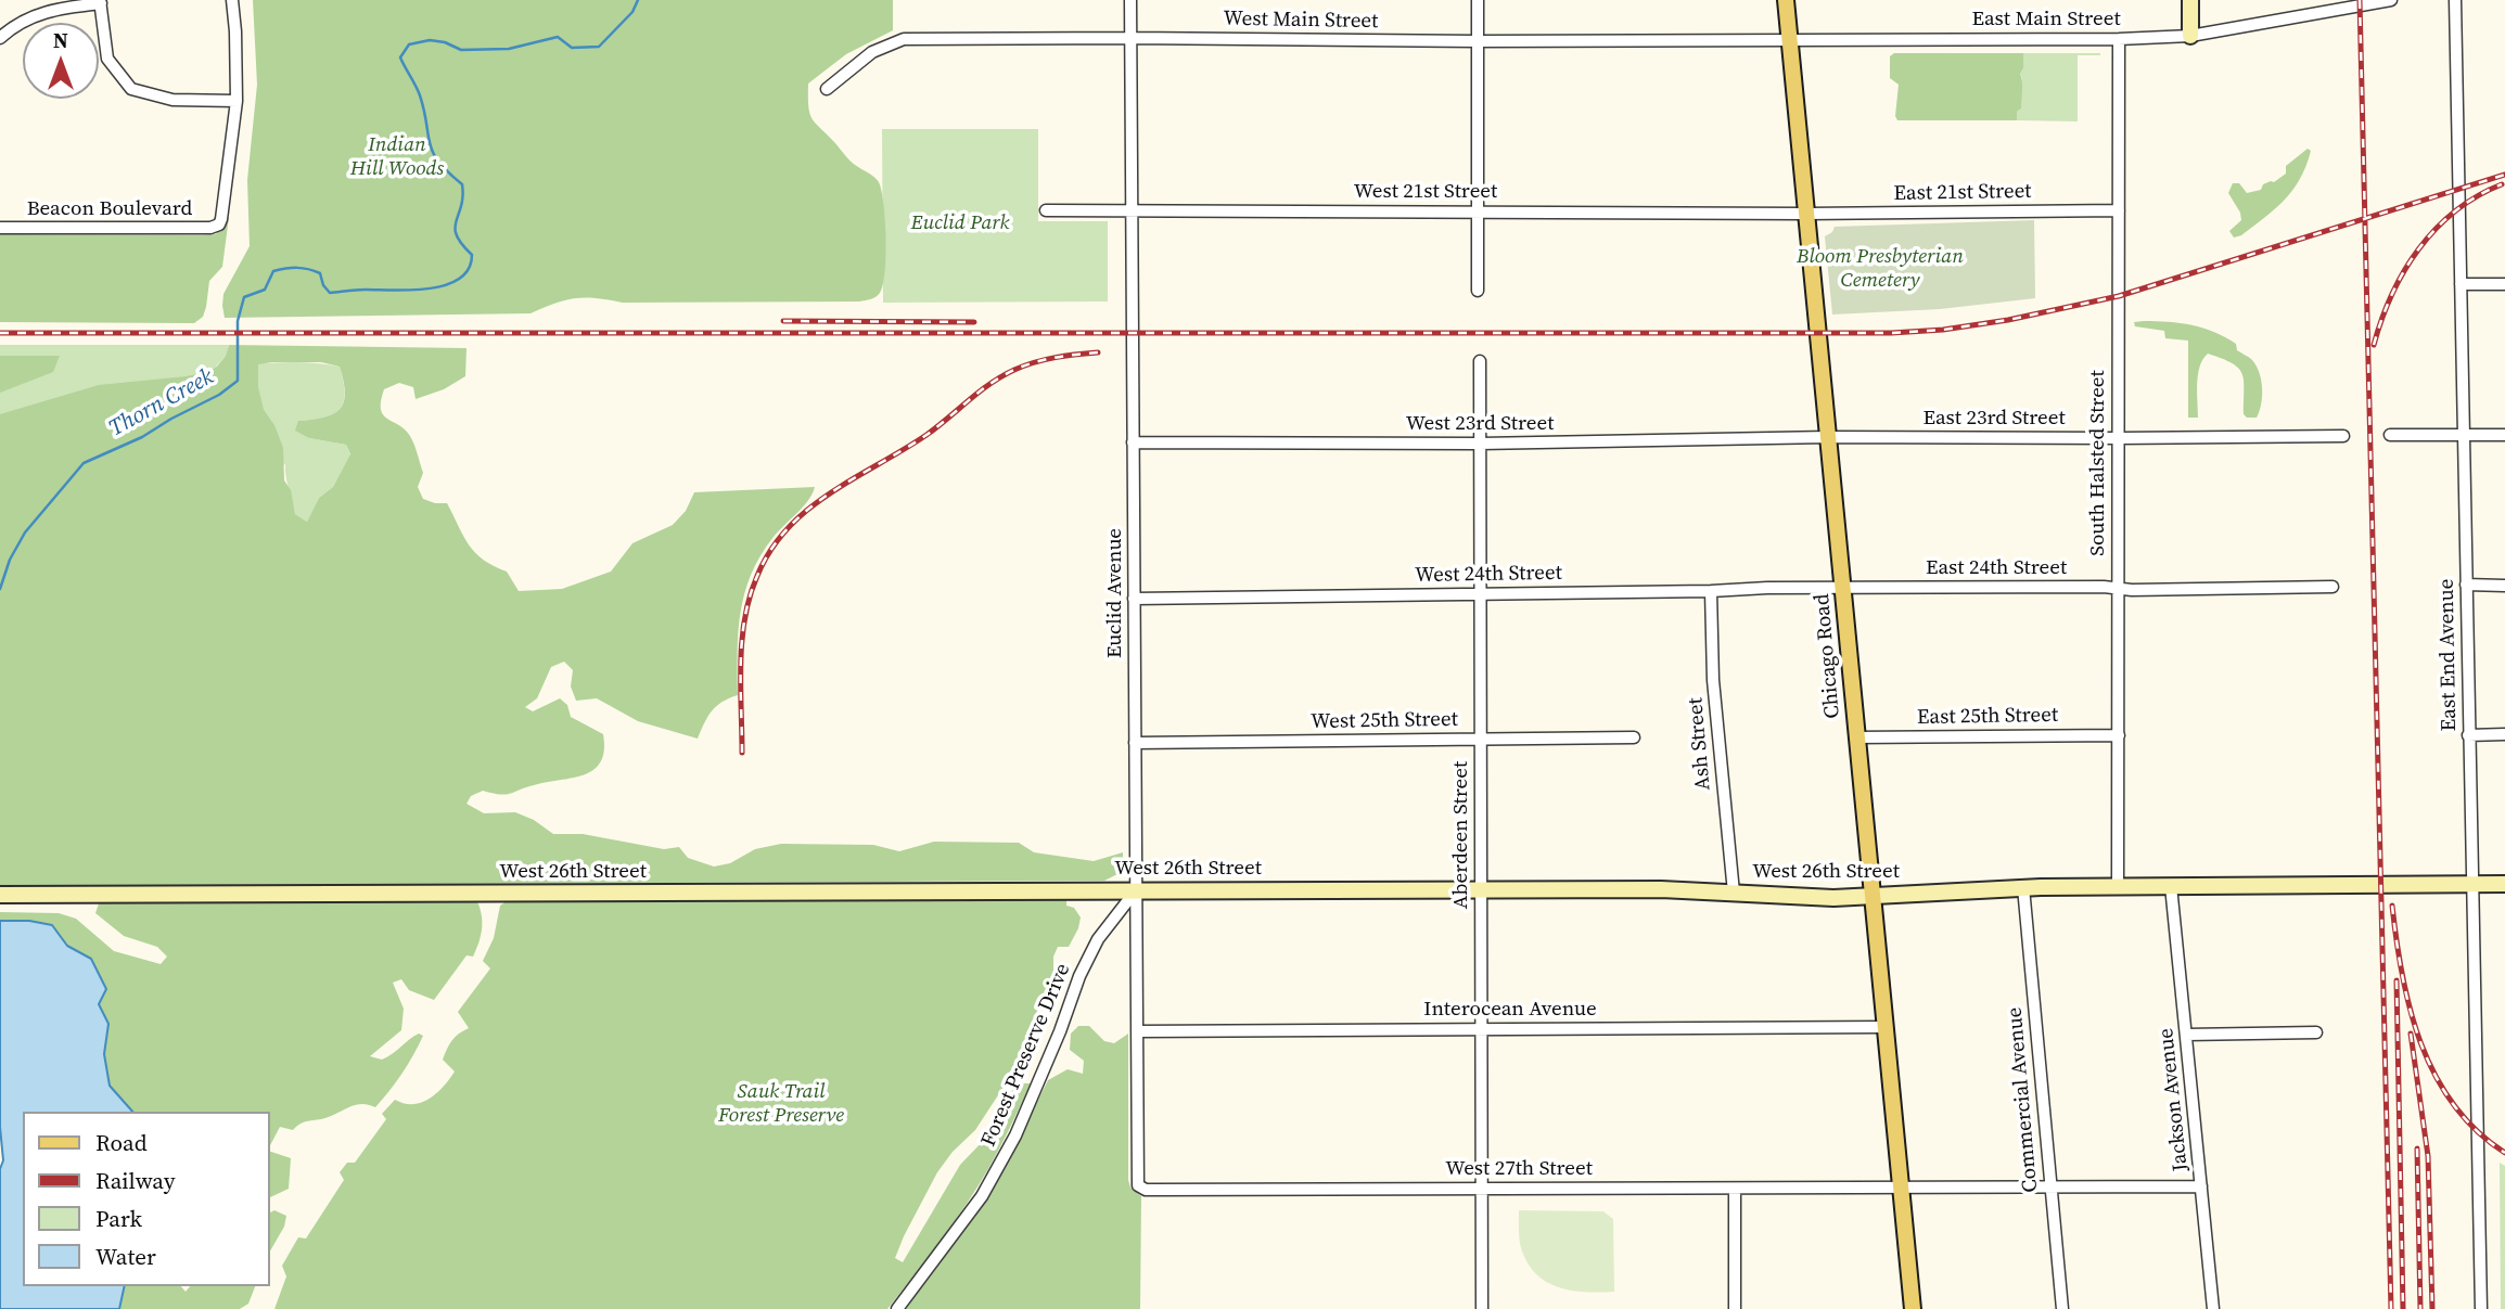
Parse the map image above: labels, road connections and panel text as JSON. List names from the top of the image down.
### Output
{
  "streets": {
    "main road": ["Chicago Road"],
    "street": [
      "East Main Street",
      "West Main Street",
      "West 21st Street",
      "East 21st Street",
      "Beacon Boulevard",
      "East 23rd Street",
      "West 23rd Street",
      "South Halsted Street",
      "East 24th Street",
      "West 24th Street",
      "Euclid Avenue",
      "East End Avenue",
      "East 25th Street",
      "West 25th Street",
      "Ash Street",
      "Aberdeen Street",
      "West 26th Street",
      "Interocean Avenue",
      "Forest Preserve Drive",
      "Commercial Avenue",
      "Jackson Avenue",
      "West 27th Street"
    ]
  },
  "crossings": [
    ["East Main Street", "West Main Street"],
    ["East Main Street", "South Halsted Street"],
    ["East Main Street", "Chicago Road"],
    ["West Main Street", "Euclid Avenue"],
    ["West Main Street", "Chicago Road"],
    ["West 21st Street", "East 21st Street"],
    ["West 21st Street", "Euclid Avenue"],
    ["West 21st Street", "Chicago Road"],
    ["East 21st Street", "South Halsted Street"],
    ["East 21st Street", "Chicago Road"],
    ["East 23rd Street", "West 23rd Street"],
    ["East 23rd Street", "South Halsted Street"],
    ["East 23rd Street", "Chicago Road"],
    ["West 23rd Street", "Euclid Avenue"],
    ["West 23rd Street", "Chicago Road"],
    ["West 23rd Street", "Aberdeen Street"],
    ["South Halsted Street", "East 24th Street"],
    ["South Halsted Street", "East 25th Street"],
    ["South Halsted Street", "West 26th Street"],
    ["East 24th Street", "West 24th Street"],
    ["East 24th Street", "Chicago Road"],
    ["West 24th Street", "Euclid Avenue"],
    ["West 24th Street", "Chicago Road"],
    ["West 24th Street", "Ash Street"],
    ["West 24th Street", "Aberdeen Street"],
    ["Euclid Avenue", "West 25th Street"],
    ["Euclid Avenue", "West 26th Street"],
    ["Euclid Avenue", "Interocean Avenue"],
    ["Euclid Avenue", "Forest Preserve Drive"],
    ["Euclid Avenue", "West 27th Street"],
    ["East End Avenue", "West 26th Street"],
    ["Chicago Road", "East 25th Street"],
    ["Chicago Road", "West 26th Street"],
    ["Chicago Road", "Interocean Avenue"],
    ["Chicago Road", "West 27th Street"],
    ["West 25th Street", "Aberdeen Street"],
    ["Ash Street", "West 26th Street"],
    ["Aberdeen Street", "West 26th Street"],
    ["Aberdeen Street", "Interocean Avenue"],
    ["Aberdeen Street", "West 27th Street"],
    ["West 26th Street", "Forest Preserve Drive"],
    ["West 26th Street", "Commercial Avenue"],
    ["West 26th Street", "Jackson Avenue"],
    ["Commercial Avenue", "West 27th Street"],
    ["Jackson Avenue", "West 27th Street"]
  ],
  "water": ["Thorn Creek"],
  "parks": [
    "Indian Hill Woods",
    "Euclid Park",
    "Bloom Presbyterian Cemetery",
    "Sauk Trail Forest Preserve"
  ],
  "legend": [
    "Road",
    "Railway",
    "Park",
    "Water"
  ],
  "north": "top"
}
